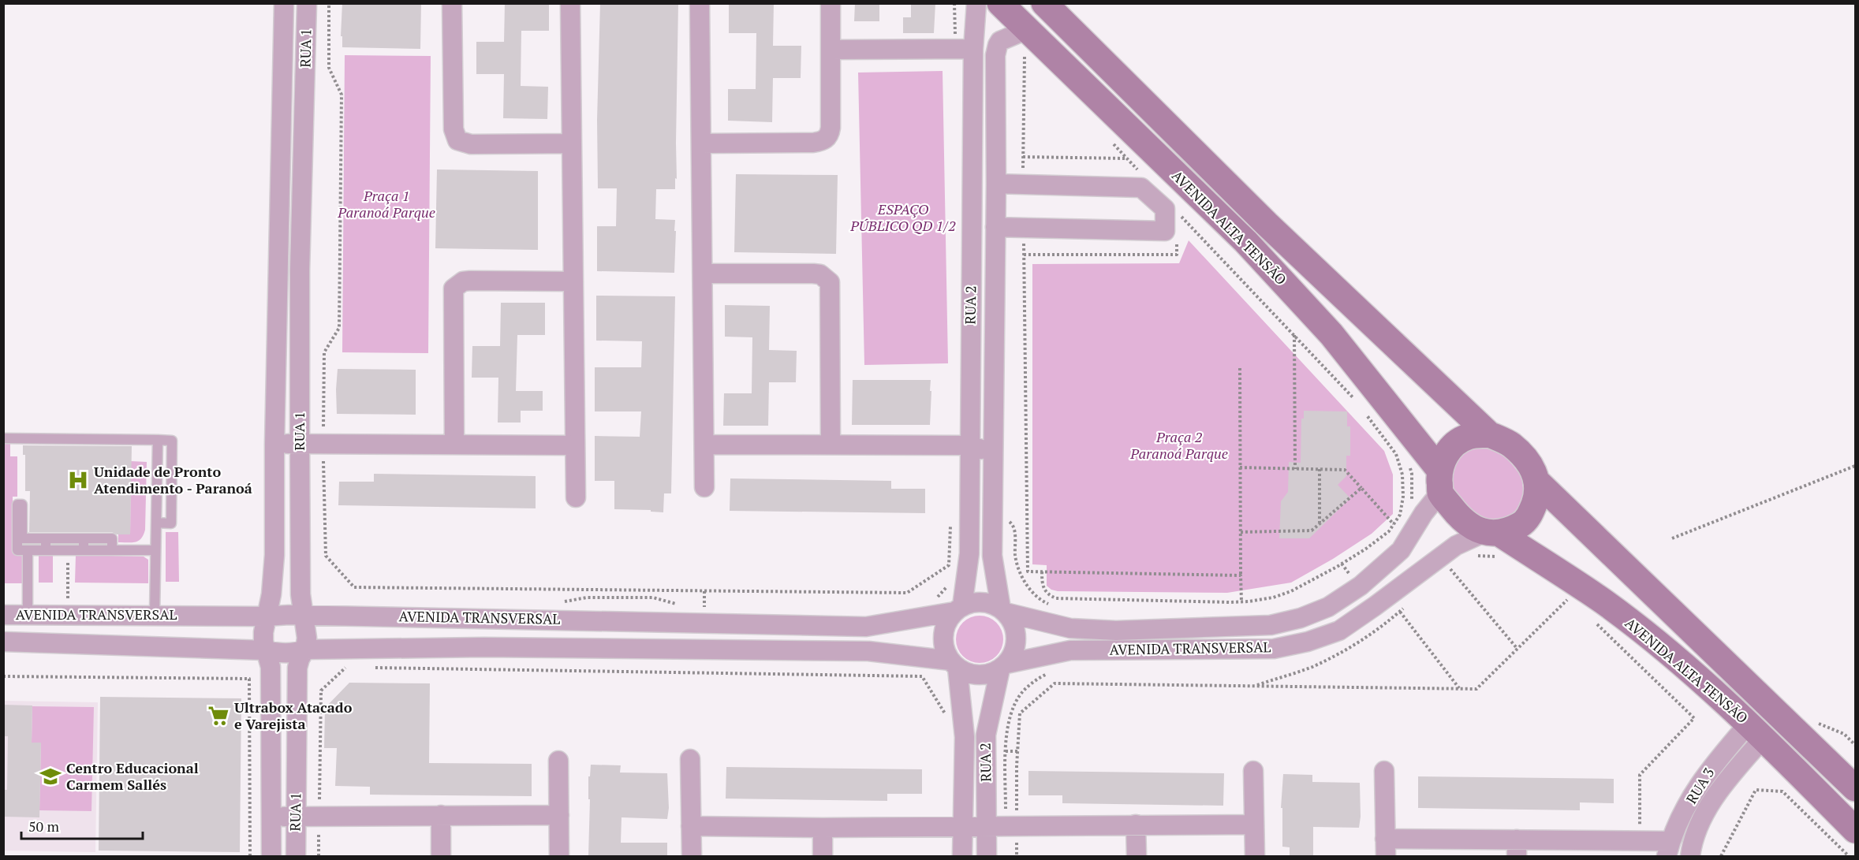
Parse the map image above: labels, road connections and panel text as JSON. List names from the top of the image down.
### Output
{
  "streets": {
    "street": [
      "RUA 1",
      "AVENIDA ALTA TENSÃO",
      "RUA 2",
      "AVENIDA TRANSVERSAL",
      "AVENIDA ALTA TENSĀO",
      "RUA 3"
    ]
  },
  "crossings": [
    ["RUA 1", "AVENIDA TRANSVERSAL"],
    ["AVENIDA ALTA TENSÃO", "RUA 2"],
    ["AVENIDA ALTA TENSÃO", "AVENIDA TRANSVERSAL"],
    ["AVENIDA ALTA TENSÃO", "AVENIDA ALTA TENSĀO"],
    ["RUA 2", "AVENIDA TRANSVERSAL"],
    ["AVENIDA TRANSVERSAL", "AVENIDA ALTA TENSĀO"],
    ["AVENIDA ALTA TENSĀO", "RUA 3"]
  ],
  "parks": ["Praça 1 Paranoá Parque", "ESPAÇO PÚBLICO QD 1/2", "Praça 2 Paranoá Parque"],
  "places": {
    "hospital": ["Unidade de Pronto Atendimento - Paranoá"],
    "supermarket": ["Ultrabox Atacado e Varejista"],
    "school or university": ["Centro Educacional Carmem Sallés"]
  },
  "scale_bar": "50 m"
}
